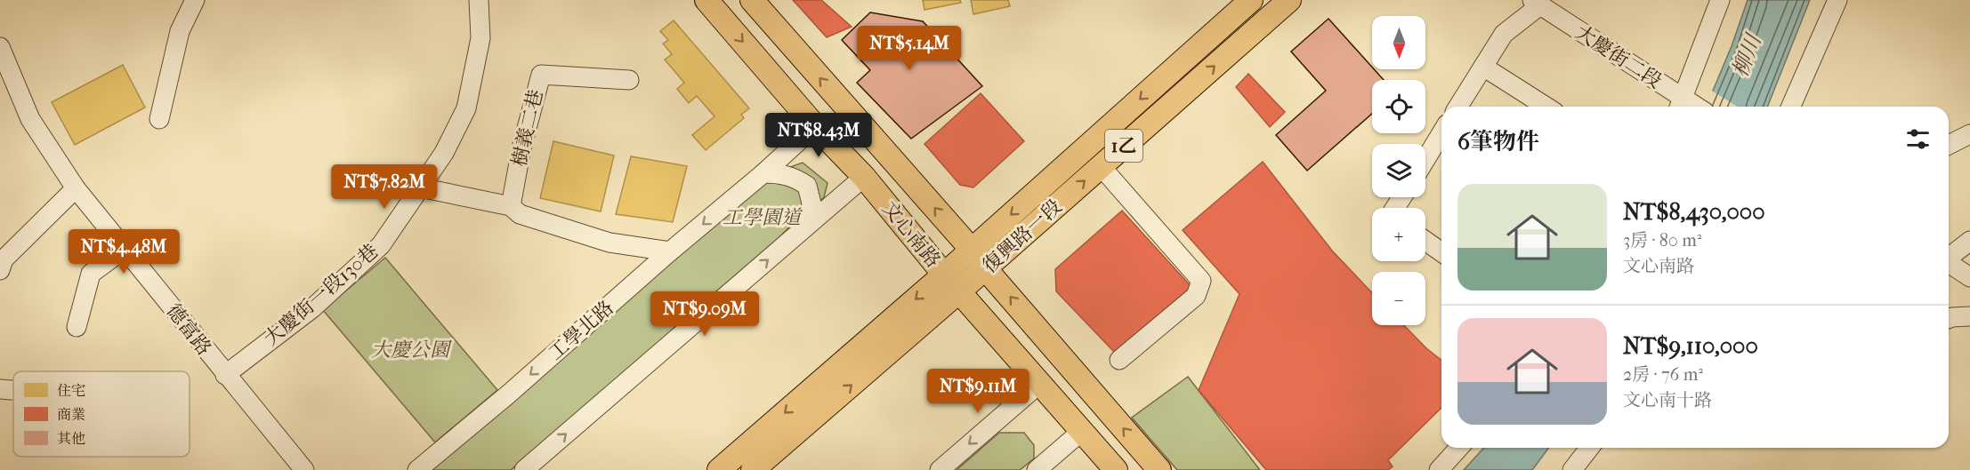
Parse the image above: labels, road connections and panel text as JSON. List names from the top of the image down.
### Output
{
  "streets": {
    "main road": ["1乙", "文心南路", "復興路一段"],
    "street": [
      "大慶街二段",
      "樹義二巷",
      "大慶街一段130巷",
      "德富路",
      "工學北路"
    ]
  },
  "crossings": [
    ["文心南路", "復興路一段"],
    ["文心南路", "工學北路"],
    ["大慶街一段130巷", "德富路"]
  ],
  "water": ["柳川"],
  "parks": ["工學園道", "大慶公園"],
  "legend": ["住宅", "商業", "其他"],
  "north": "bottom",
  "page": {
    "map_buttons": ["+", "−"],
    "price": [
      "NT$5.14M",
      "NT$8.43M",
      "NT$7.82M",
      "NT$4.48M",
      "NT$9.09M",
      "NT$9.11M"
    ],
    "heading": "6筆物件",
    "list": [
      {
        "name": "NT$8,430,000",
        "note": "3房 · 80 m² · 文心南路"
      },
      {
        "name": "NT$9,110,000",
        "note": "2房 · 76 m² · 文心南十路"
      }
    ]
  }
}
